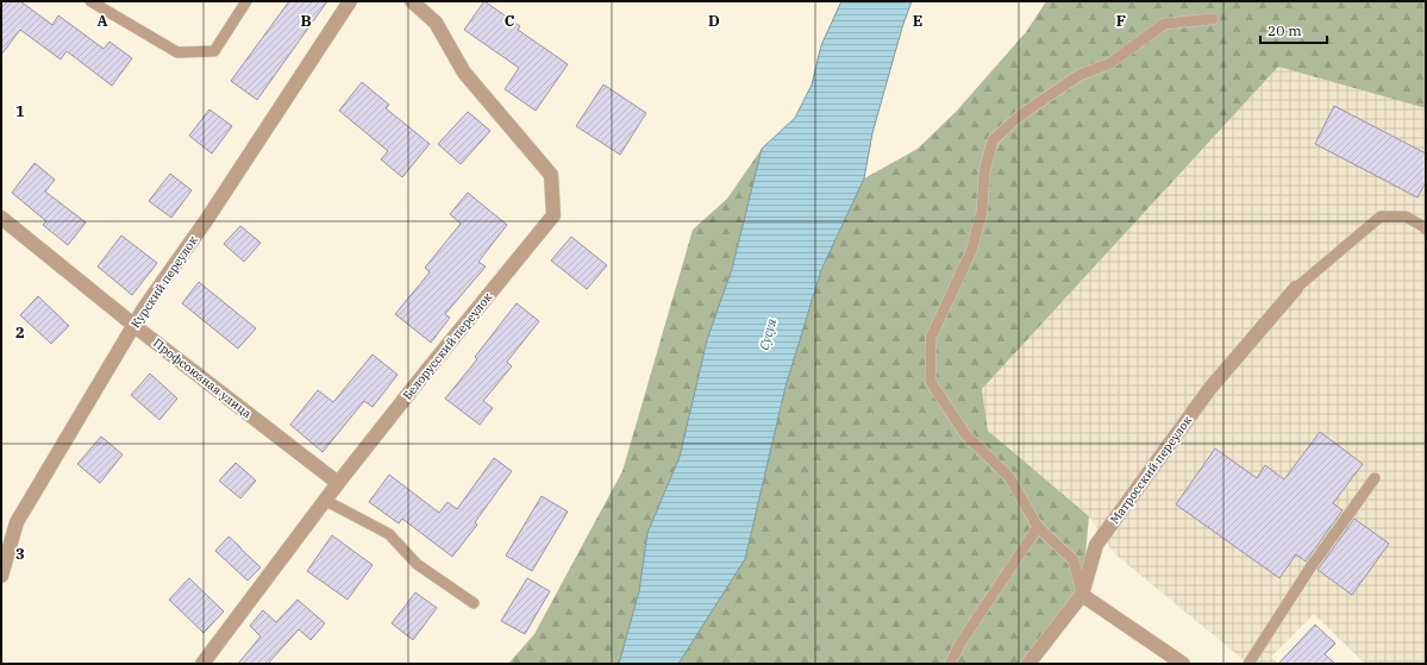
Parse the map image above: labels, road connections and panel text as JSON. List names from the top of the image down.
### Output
{
  "streets": {
    "street": [
      "Курский переулок",
      "Белорусский переулок",
      "Профсоюзная улица",
      "Матросский переулок"
    ]
  },
  "crossings": [
    ["Курский переулок", "Профсоюзная улица"],
    ["Белорусский переулок", "Профсоюзная улица"]
  ],
  "water": ["Сусуя"],
  "scale_bar": "20 m",
  "grid": {
    "columns": [
      "A",
      "B",
      "C",
      "D",
      "E",
      "F"
    ],
    "rows": ["1", "2", "3"]
  }
}
